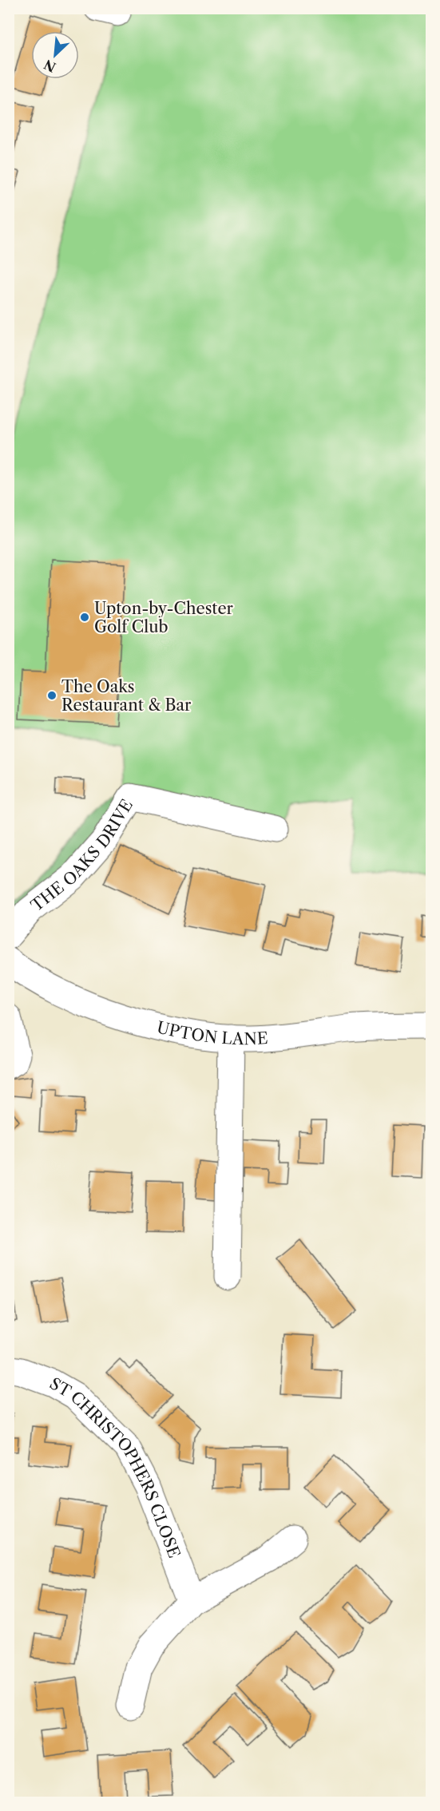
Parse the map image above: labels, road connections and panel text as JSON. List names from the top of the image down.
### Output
{
  "streets": {
    "street": ["THE OAKS DRIVE", "UPTON LANE", "ST CHRISTOPHERS CLOSE"]
  },
  "places": ["Upton-by-Chester Golf Club", "The Oaks Restaurant & Bar"],
  "north": "bottom left"
}
